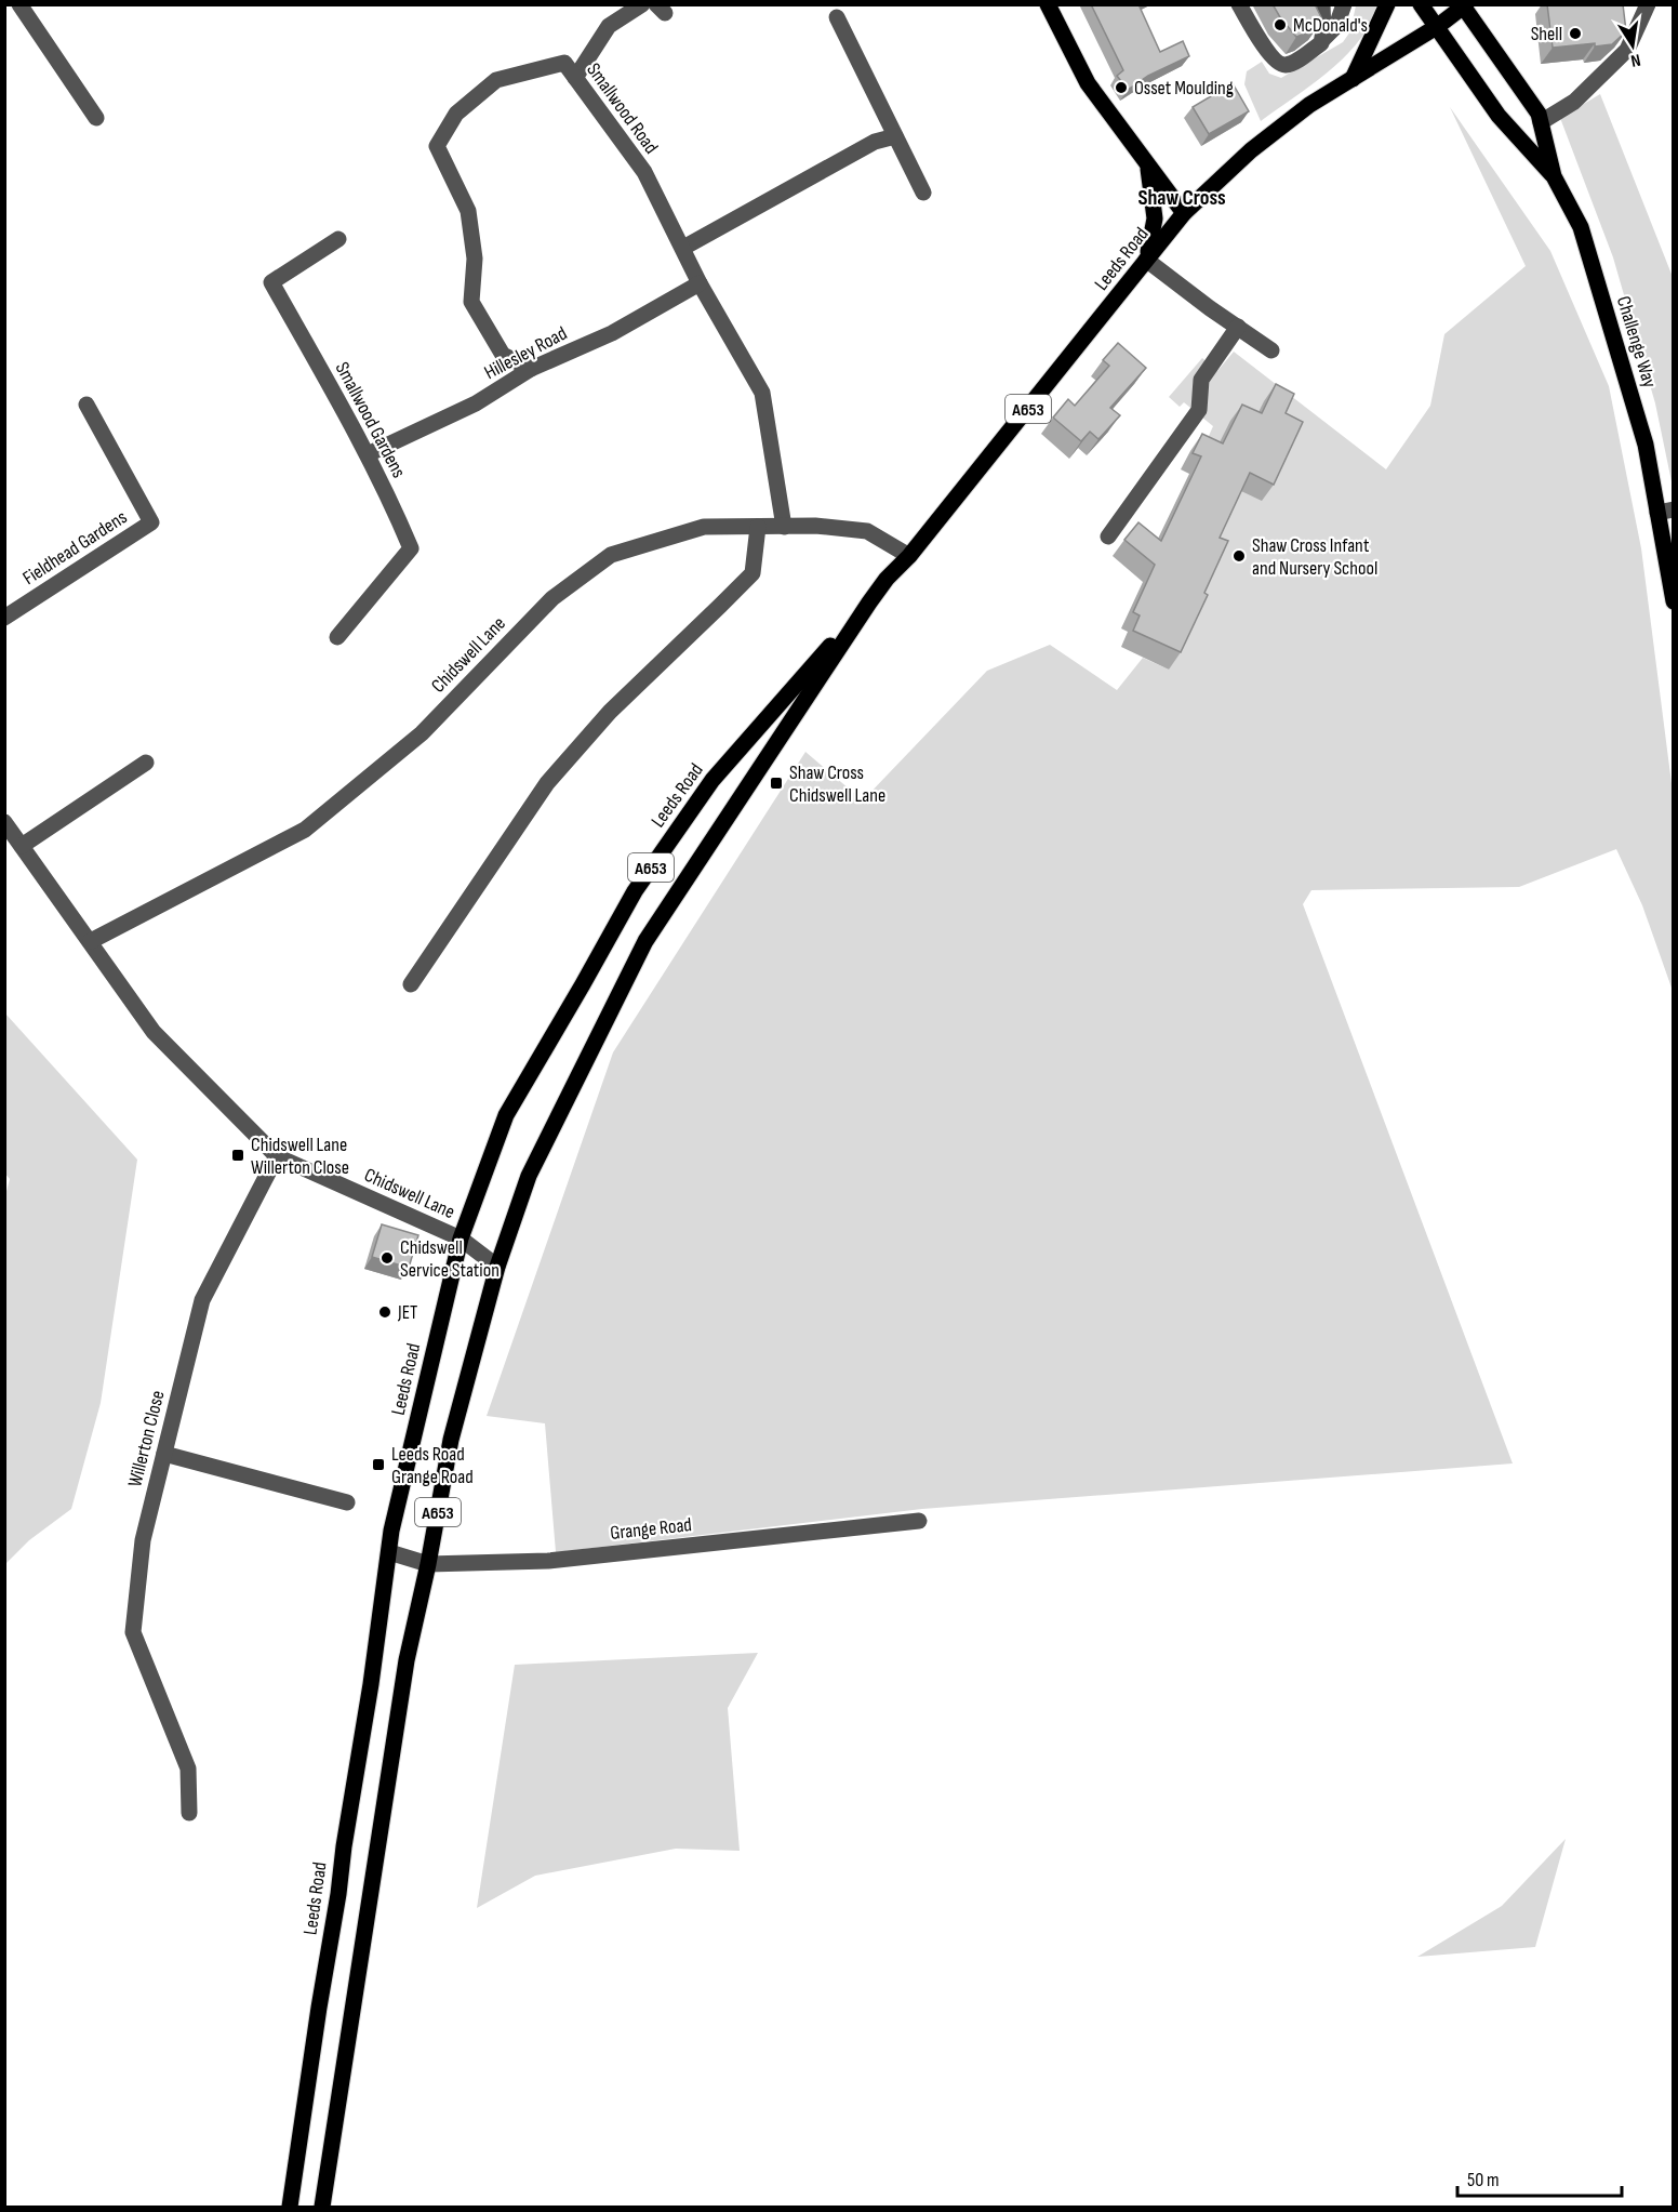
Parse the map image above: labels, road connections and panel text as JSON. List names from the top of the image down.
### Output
{
  "streets": {
    "main road": ["Leeds Road", "Challenge Way", "A653"],
    "street": [
      "Smallwood Road",
      "Hillesley Road",
      "Smallwood Gardens",
      "Fieldhead Gardens",
      "Chidswell Lane",
      "Willerton Close",
      "Grange Road"
    ]
  },
  "crossings": [
    ["Smallwood Road", "Hillesley Road"],
    ["Smallwood Road", "Chidswell Lane"],
    ["Leeds Road", "Challenge Way"],
    ["Leeds Road", "Chidswell Lane"],
    ["Leeds Road", "Grange Road"],
    ["Hillesley Road", "Smallwood Gardens"],
    ["Chidswell Lane", "Willerton Close"]
  ],
  "districts": ["Shaw Cross"],
  "places": {
    "other": [
      "McDonald's",
      "Shell",
      "Osset Moulding",
      "Shaw Cross Infant and Nursery School",
      "Chidswell Service Station",
      "JET"
    ],
    "transit": ["Shaw Cross Chidswell Lane", "Chidswell Lane Willerton Close", "Leeds Road Grange Road"]
  },
  "scale_bar": "50 m",
  "north": "bottom"
}
